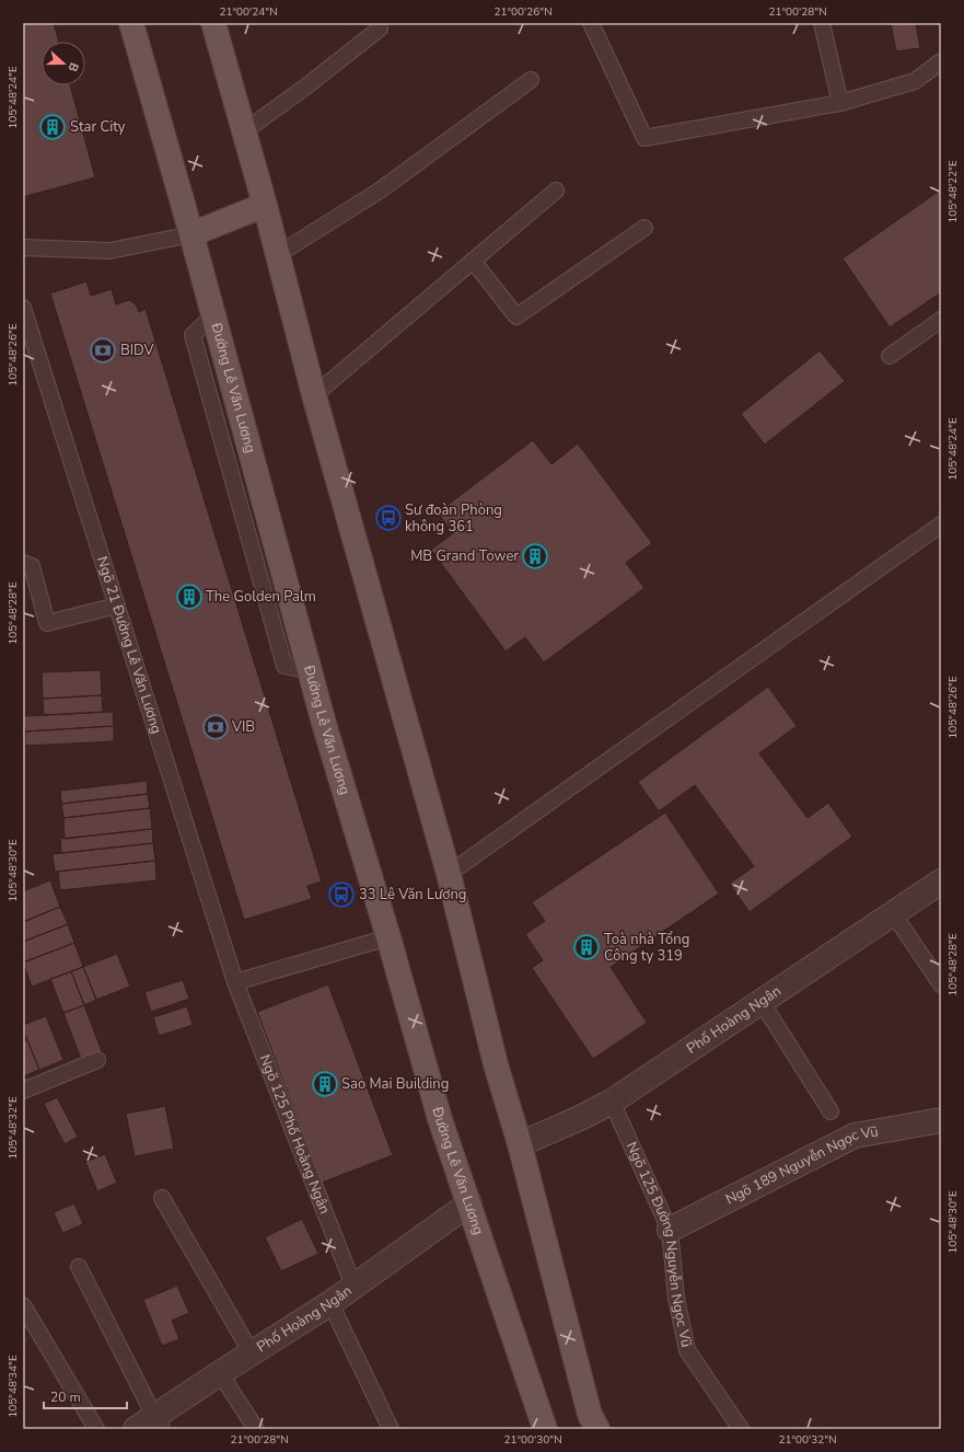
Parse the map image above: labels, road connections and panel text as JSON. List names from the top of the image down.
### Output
{
  "streets": {
    "main road": ["Đường Lê Văn Lương"],
    "street": ["Phố Hoàng Ngân", "Ngõ 189 Nguyễn Ngọc Vũ"],
    "lane": ["Ngõ 21 Đường Lê Văn Lương", "Ngõ 125 Phố Hoàng Ngân", "Ngõ 125 Đường Nguyễn Ngọc Vũ"]
  },
  "crossings": [
    ["Đường Lê Văn Lương", "Phố Hoàng Ngân"],
    ["Ngõ 21 Đường Lê Văn Lương", "Ngõ 125 Phố Hoàng Ngân"],
    ["Phố Hoàng Ngân", "Ngõ 125 Phố Hoàng Ngân"],
    ["Phố Hoàng Ngân", "Ngõ 125 Đường Nguyễn Ngọc Vũ"],
    ["Ngõ 189 Nguyễn Ngọc Vũ", "Ngõ 125 Đường Nguyễn Ngọc Vũ"]
  ],
  "places": {
    "building": [
      "Star City",
      "MB Grand Tower",
      "The Golden Palm",
      "Toà nhà Tổng Công ty 319",
      "Sao Mai Building"
    ],
    "bank": ["BIDV", "VIB"],
    "bus stop": ["Sư đoàn Phòng không 361", "33 Lê Văn Lương"]
  },
  "scale_bar": "20 m",
  "north": "right",
  "coordinates": [
    "21°00'24\"N",
    "21°00'26\"N",
    "21°00'28\"N",
    "105°48'24\"E",
    "105°48'22\"E",
    "105°48'26\"E",
    "105°48'28\"E",
    "105°48'30\"E",
    "105°48'32\"E",
    "105°48'34\"E",
    "21°00'30\"N",
    "21°00'32\"N"
  ]
}
